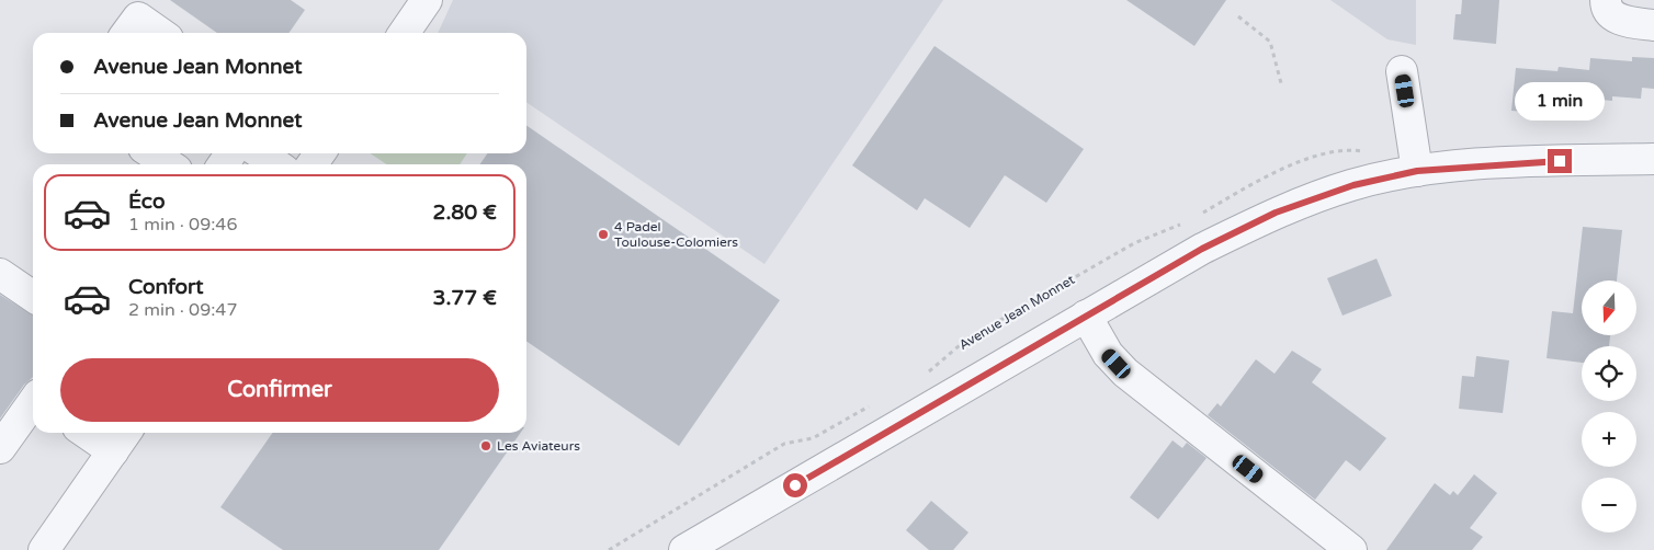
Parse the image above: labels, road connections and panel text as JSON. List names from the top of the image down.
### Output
{
  "streets": {
    "path": ["Avenue Jean Monnet"]
  },
  "places": ["4 Padel Toulouse-Colomiers", "Les Aviateurs"],
  "north": "bottom",
  "page": {
    "banner": ["Avenue Jean Monnet", "Avenue Jean Monnet"],
    "bubble": "1 min",
    "list": [
      {
        "name": "Éco",
        "note": "1 min · 09:46",
        "value": "2.80 €"
      },
      {
        "name": "Confort",
        "note": "2 min · 09:47",
        "value": "3.77 €"
      }
    ],
    "map_buttons": ["+", "−"],
    "buttons": "Confirmer"
  }
}
